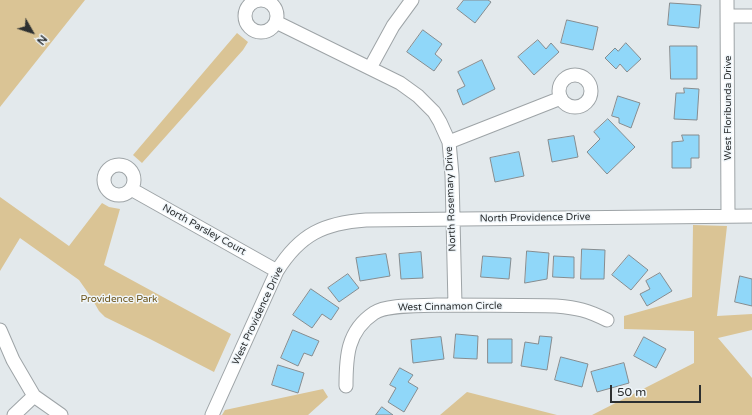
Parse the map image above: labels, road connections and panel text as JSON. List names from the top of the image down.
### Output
{
  "streets": {
    "street": [
      "West Floribunda Drive",
      "North Rosemary Drive",
      "North Providence Drive",
      "North Parsley Court",
      "West Cinnamon Circle",
      "West Providence Drive"
    ]
  },
  "crossings": [
    ["West Floribunda Drive", "North Providence Drive"],
    ["North Rosemary Drive", "North Providence Drive"],
    ["North Rosemary Drive", "West Cinnamon Circle"],
    ["North Providence Drive", "West Providence Drive"],
    ["North Parsley Court", "West Providence Drive"]
  ],
  "parks": ["Providence Park"],
  "scale_bar": "50 m",
  "north": "bottom right"
}
